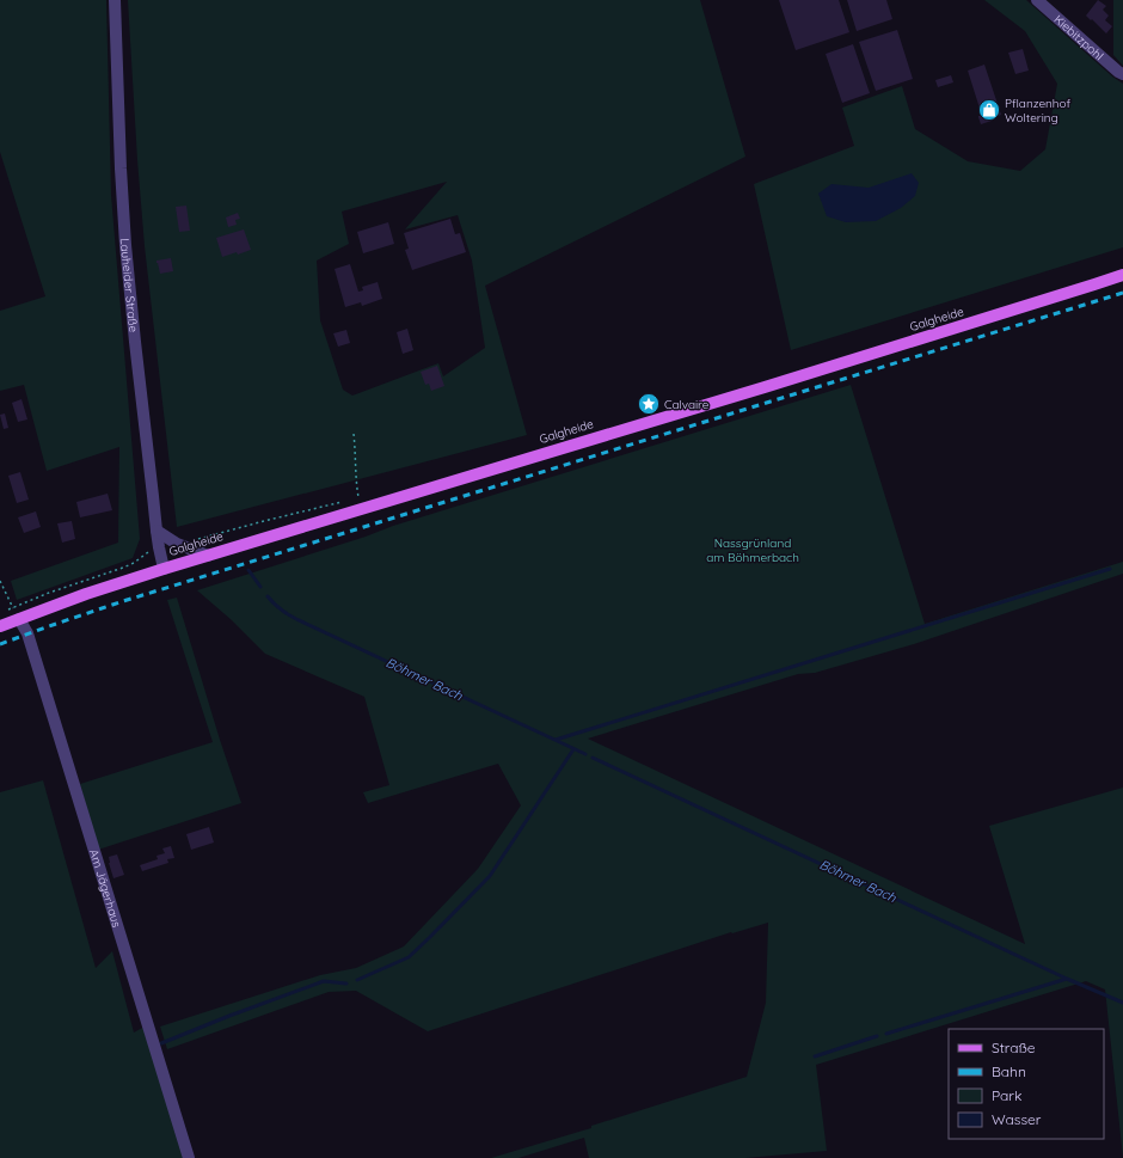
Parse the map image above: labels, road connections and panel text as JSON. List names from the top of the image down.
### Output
{
  "streets": {
    "main road": ["Galgheide"],
    "street": ["Kiebitzpohl", "Lauheider Straße", "Am Jägerhaus"]
  },
  "crossings": [
    ["Lauheider Straße", "Galgheide"],
    ["Galgheide", "Am Jägerhaus"]
  ],
  "water": ["Böhmer Bach"],
  "parks": ["Nassgrünland am Böhmerbach"],
  "places": {
    "shop": ["Pflanzenhof Woltering"],
    "place": ["Calvaire"]
  },
  "legend": [
    "Straße",
    "Bahn",
    "Park",
    "Wasser"
  ]
}
